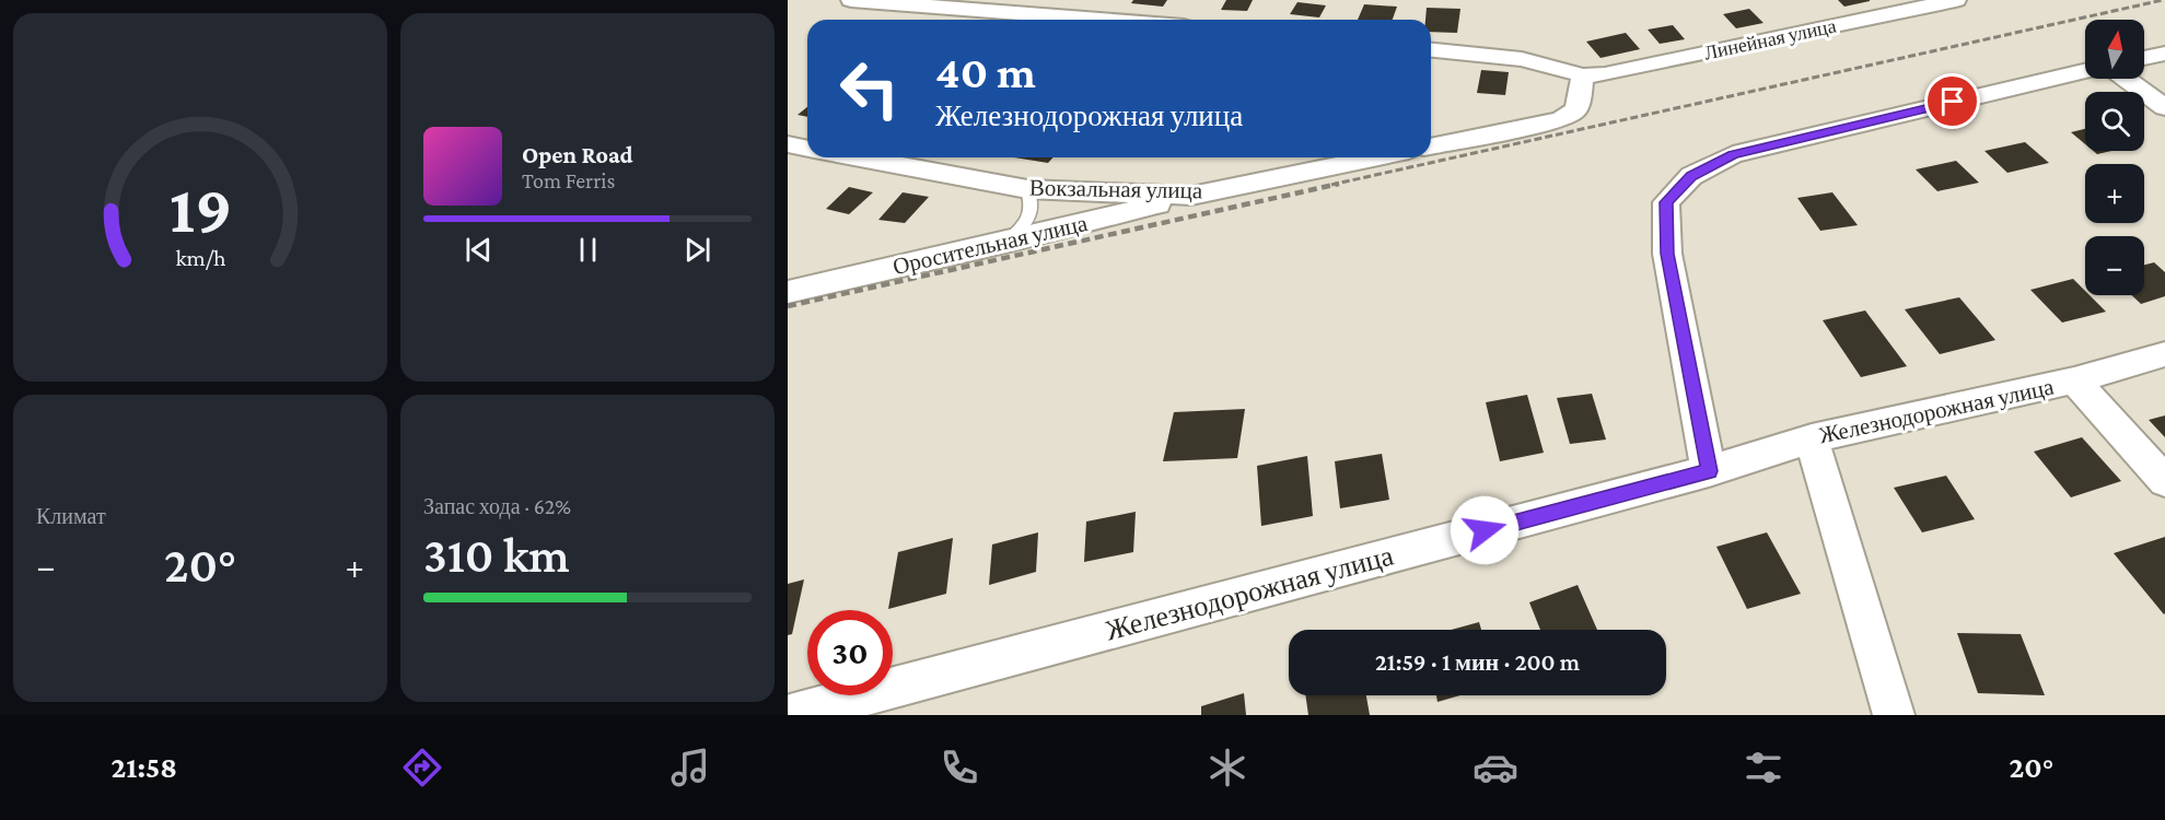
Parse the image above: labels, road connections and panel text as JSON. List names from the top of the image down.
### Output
{
  "streets": {
    "street": [
      "Линейная улица",
      "Вокзальная улица",
      "Оросительная улица",
      "Железнодорожная улица"
    ]
  },
  "crossings": [
    ["Вокзальная улица", "Оросительная улица"]
  ],
  "north": "top",
  "page": {
    "map_buttons": ["+", "−"],
    "turn": ["40 m", "Железнодорожная улица"],
    "song": ["Open Road", "Tom Ferris"],
    "tile": [
      "Климат",
      ["Запас хода · 62%", "310 km"]
    ],
    "heat": ["−", "20°", "+"],
    "limit": "30",
    "trip": "21:59 · 1 мин · 200 m",
    "tabs": ["21:58", "20°"],
    "gauge": ["19", "km/h"]
  }
}
